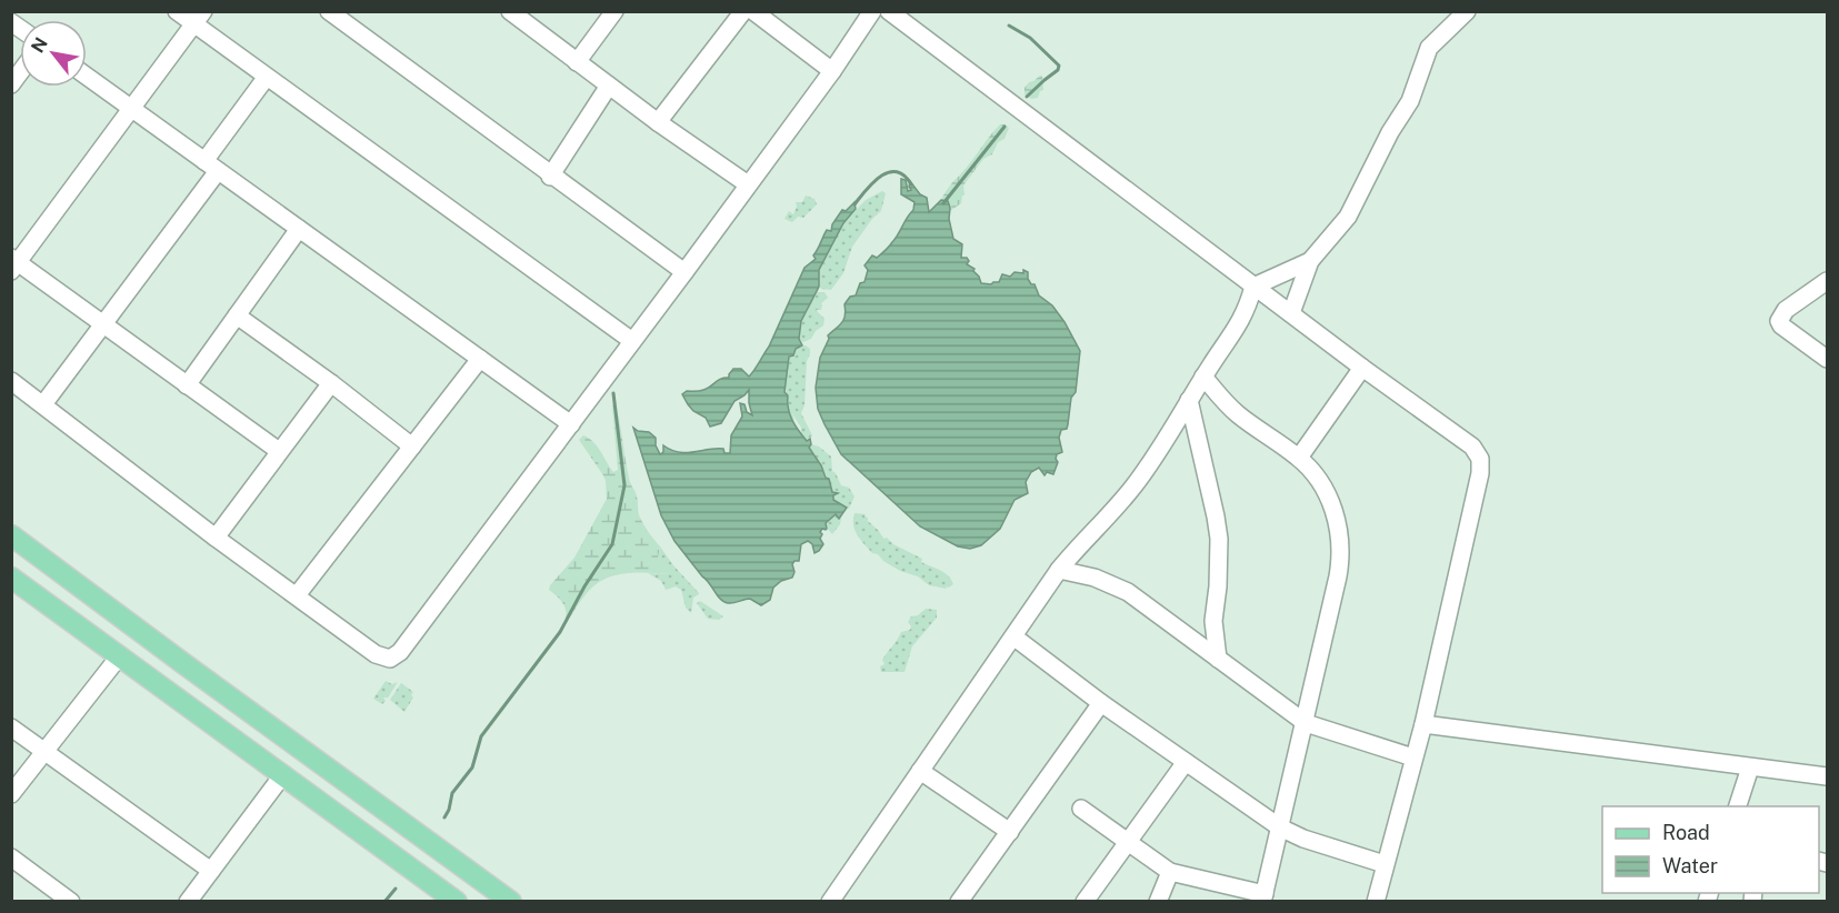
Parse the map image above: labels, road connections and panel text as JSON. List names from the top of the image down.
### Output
{
  "legend": ["Road", "Water"],
  "north": "top left"
}
